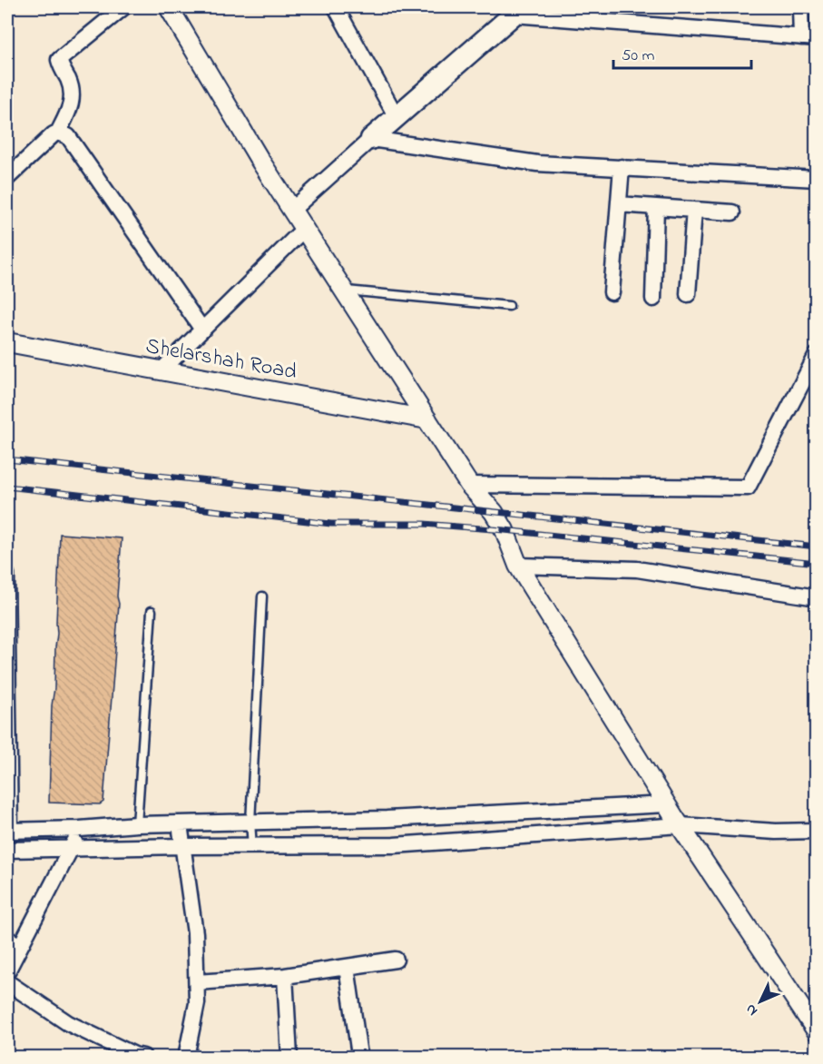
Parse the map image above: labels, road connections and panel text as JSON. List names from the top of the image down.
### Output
{
  "streets": {
    "street": ["Shelarshah Road"]
  },
  "scale_bar": "50 m",
  "north": "bottom left"
}
